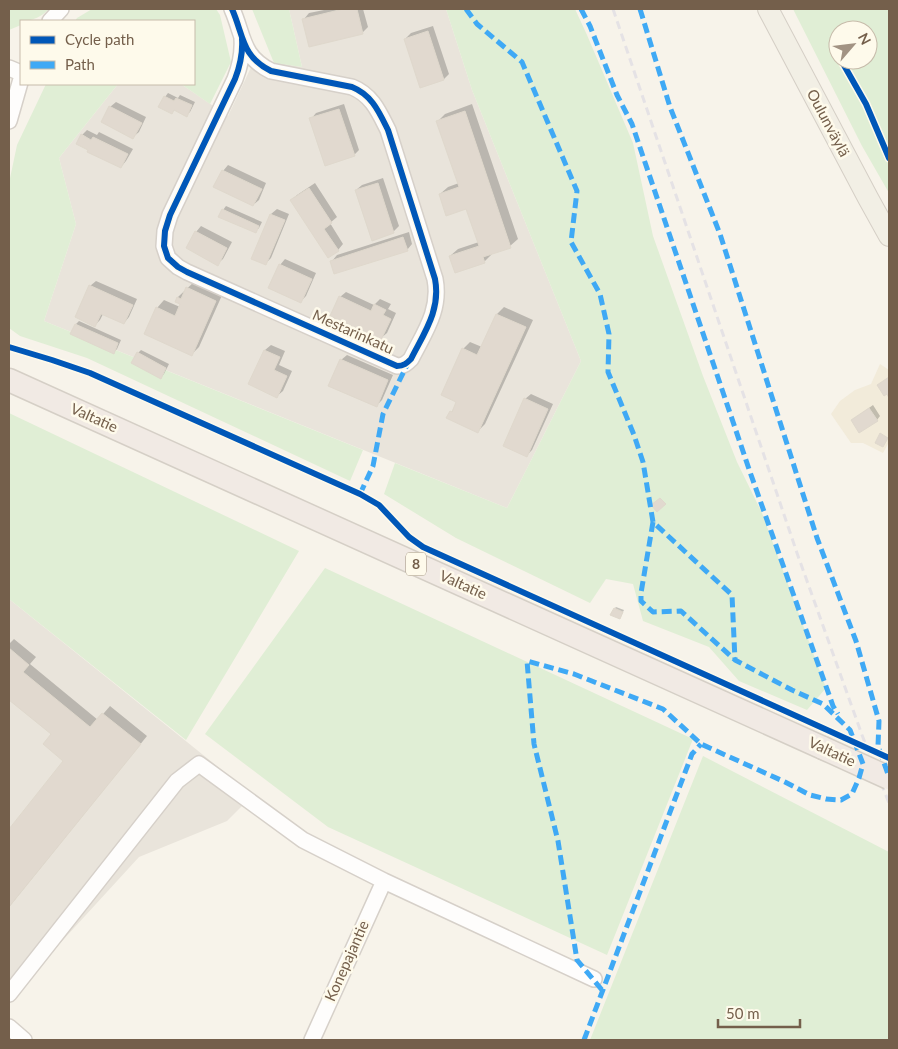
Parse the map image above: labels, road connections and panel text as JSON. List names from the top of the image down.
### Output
{
  "streets": {
    "highway": ["Valtatie", "8"],
    "main road": ["Oulunväylä"],
    "street": ["Mestarinkatu", "Konepajantie"]
  },
  "legend": ["Cycle path", "Path"],
  "scale_bar": "50 m",
  "north": "top right"
}
